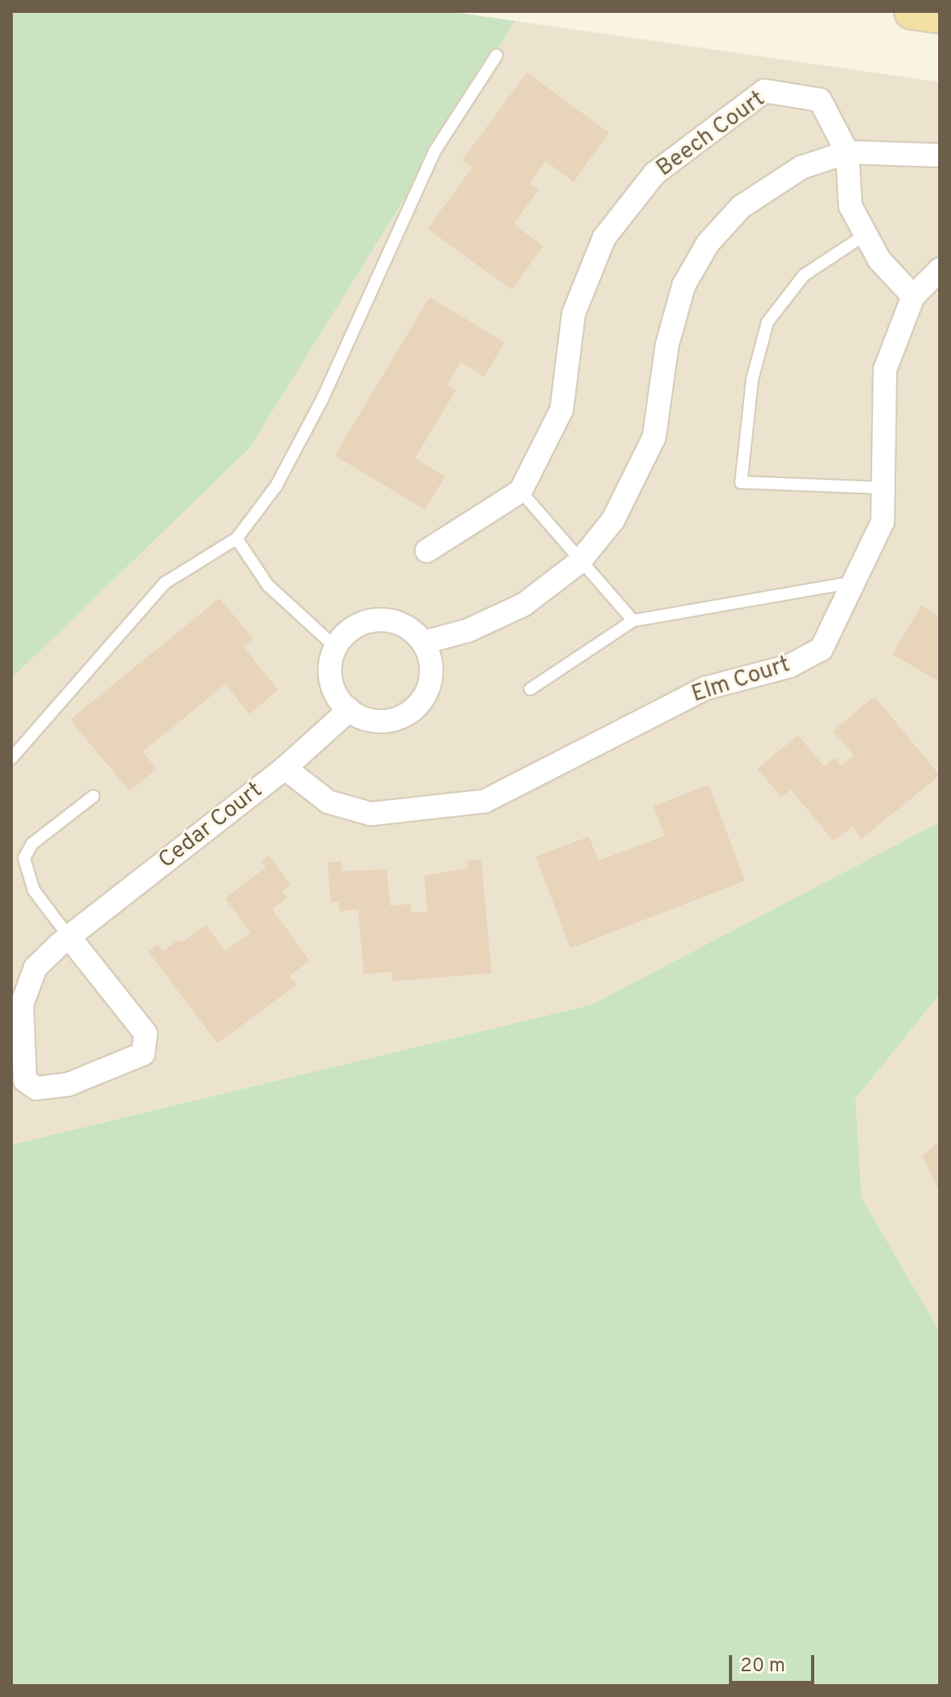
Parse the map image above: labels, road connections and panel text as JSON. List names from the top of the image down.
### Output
{
  "streets": {
    "street": ["Beech Court", "Elm Court", "Cedar Court"]
  },
  "crossings": [
    ["Elm Court", "Cedar Court"]
  ],
  "scale_bar": "20 m"
}
